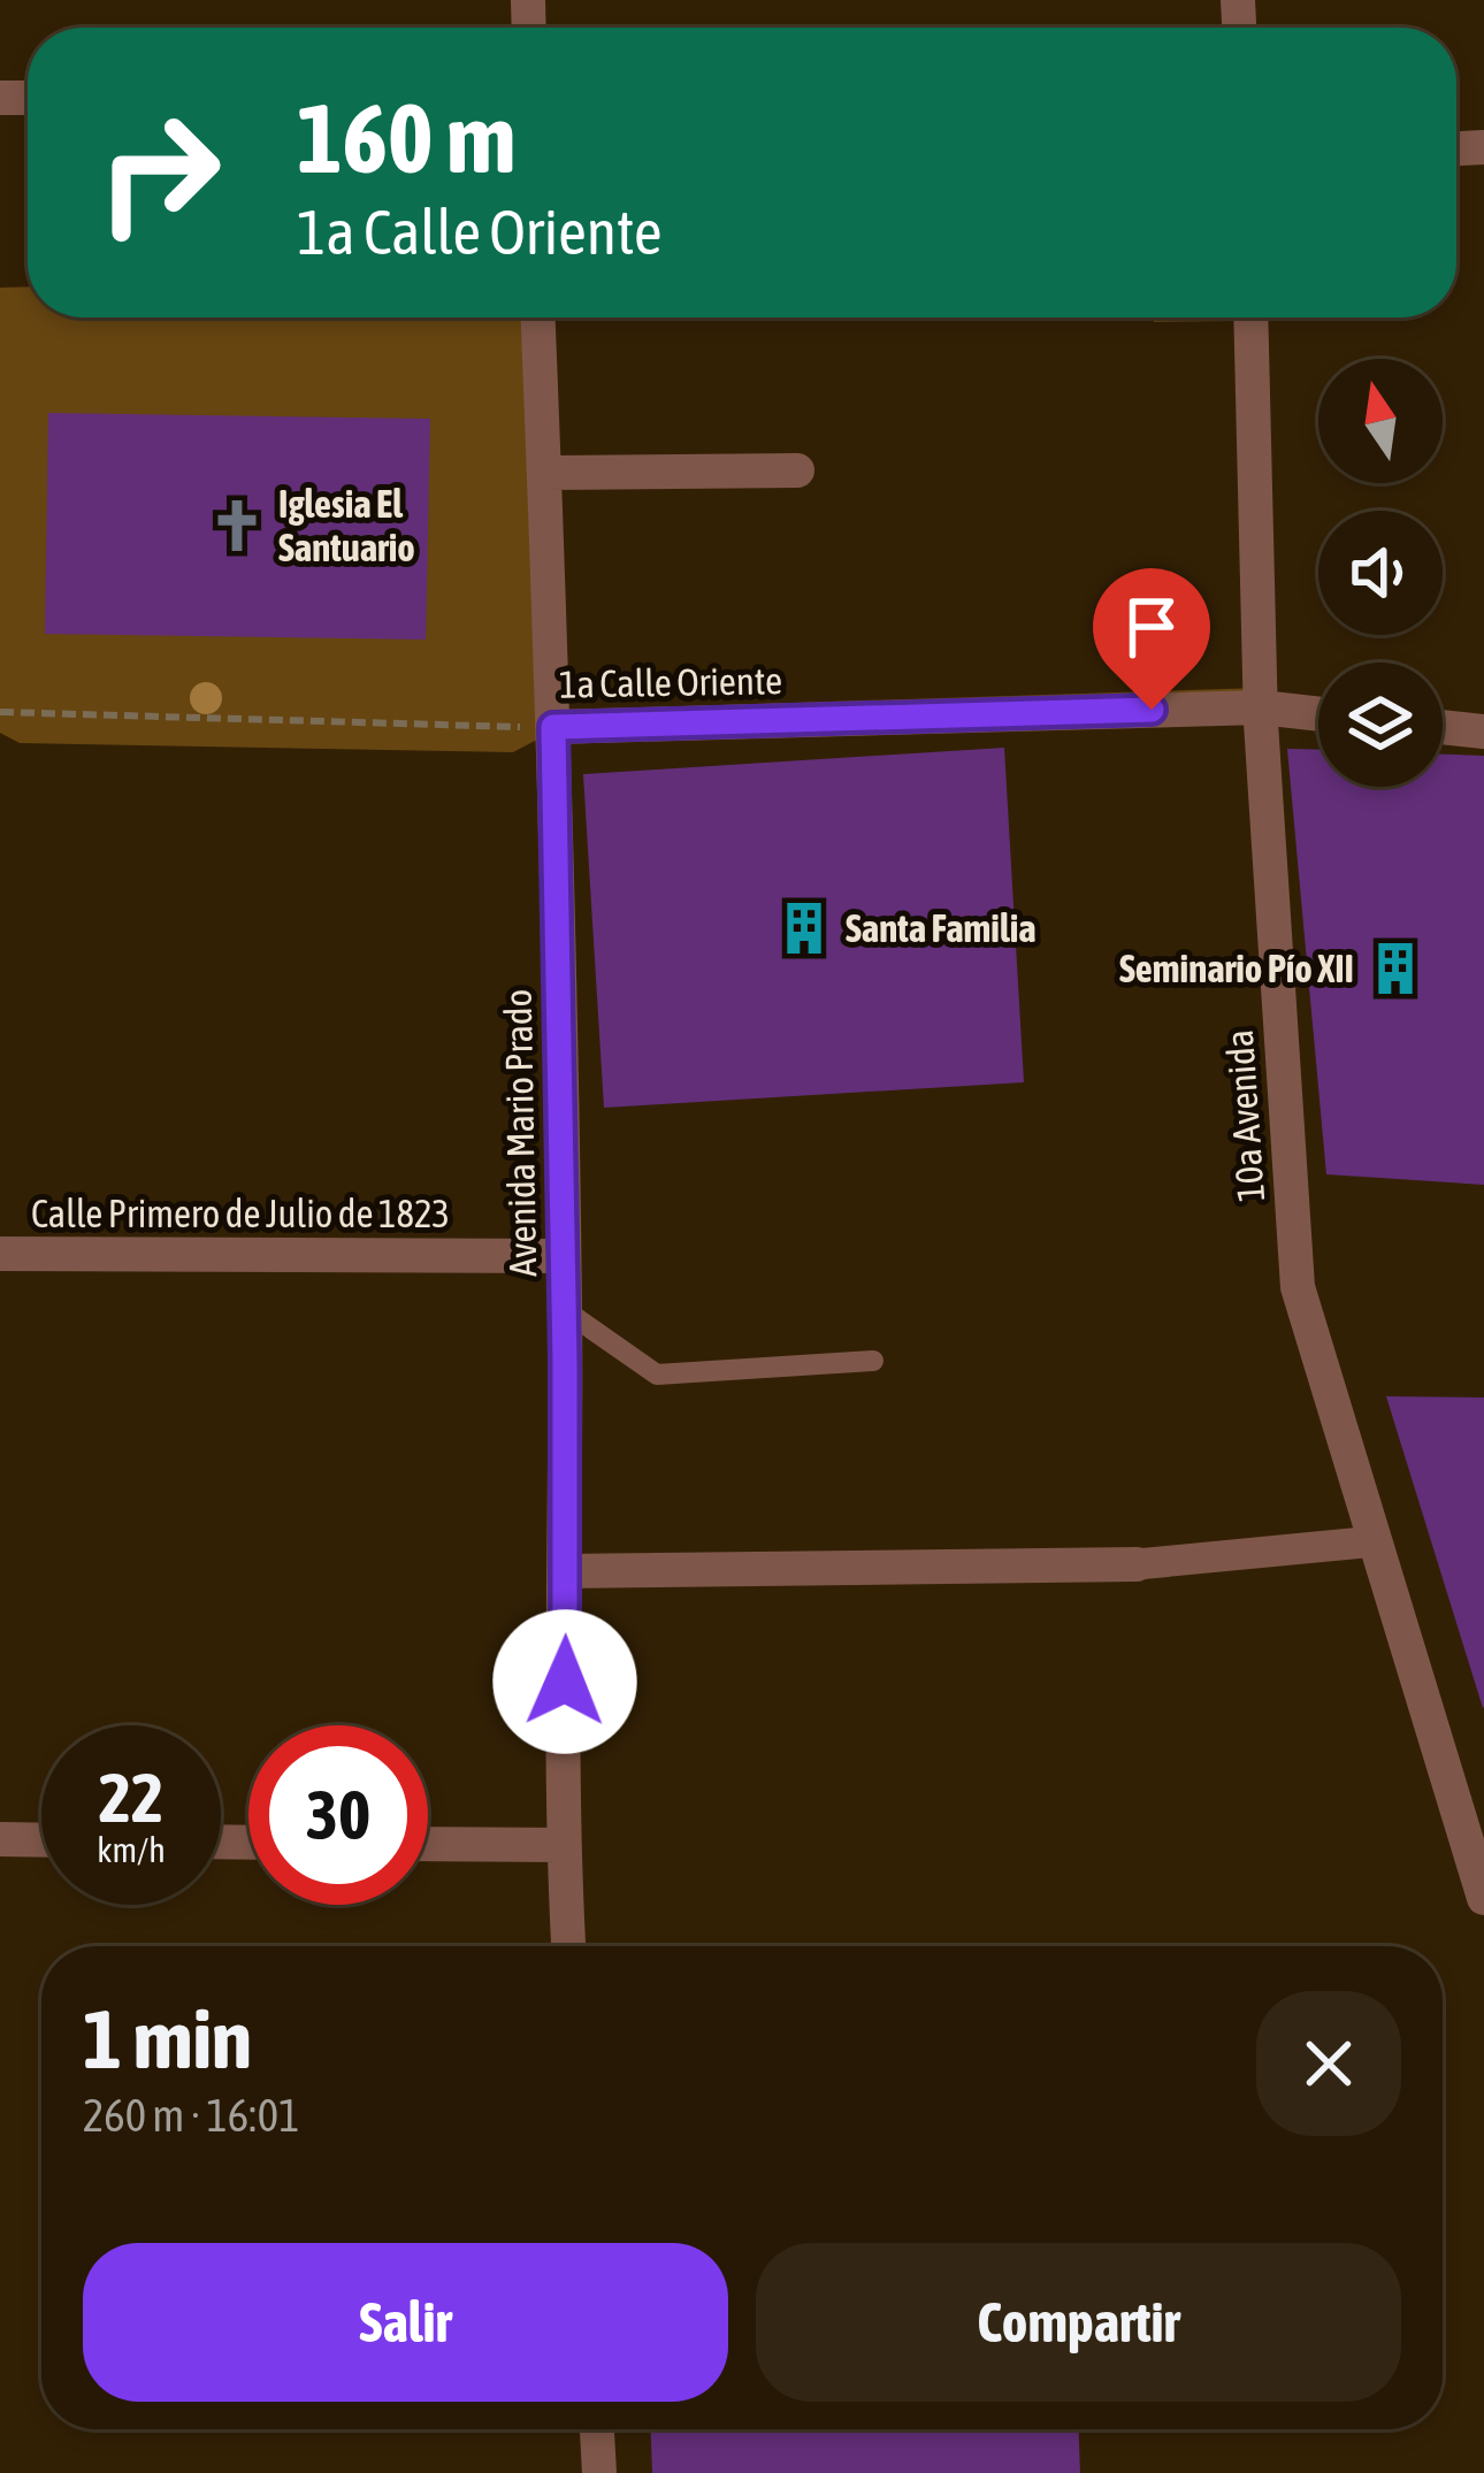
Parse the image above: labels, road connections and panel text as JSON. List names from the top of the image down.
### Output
{
  "streets": {
    "street": [
      "1a Calle Oriente",
      "10a Avenida",
      "Avenida Mario Prado",
      "Calle Primero de Julio de 1823"
    ]
  },
  "crossings": [
    ["1a Calle Oriente", "10a Avenida"],
    ["1a Calle Oriente", "Avenida Mario Prado"],
    ["Avenida Mario Prado", "Calle Primero de Julio de 1823"]
  ],
  "places": {
    "church": ["Iglesia El Santuario"],
    "building": ["Santa Familia", "Seminario Pío XII"]
  },
  "north": "top",
  "page": {
    "turn": ["160 m", "1a Calle Oriente"],
    "speed": "22 km/h",
    "limit": "30",
    "heading": ["1 min", "260 m · 16:01"],
    "buttons": ["Salir", "Compartir"]
  }
}
